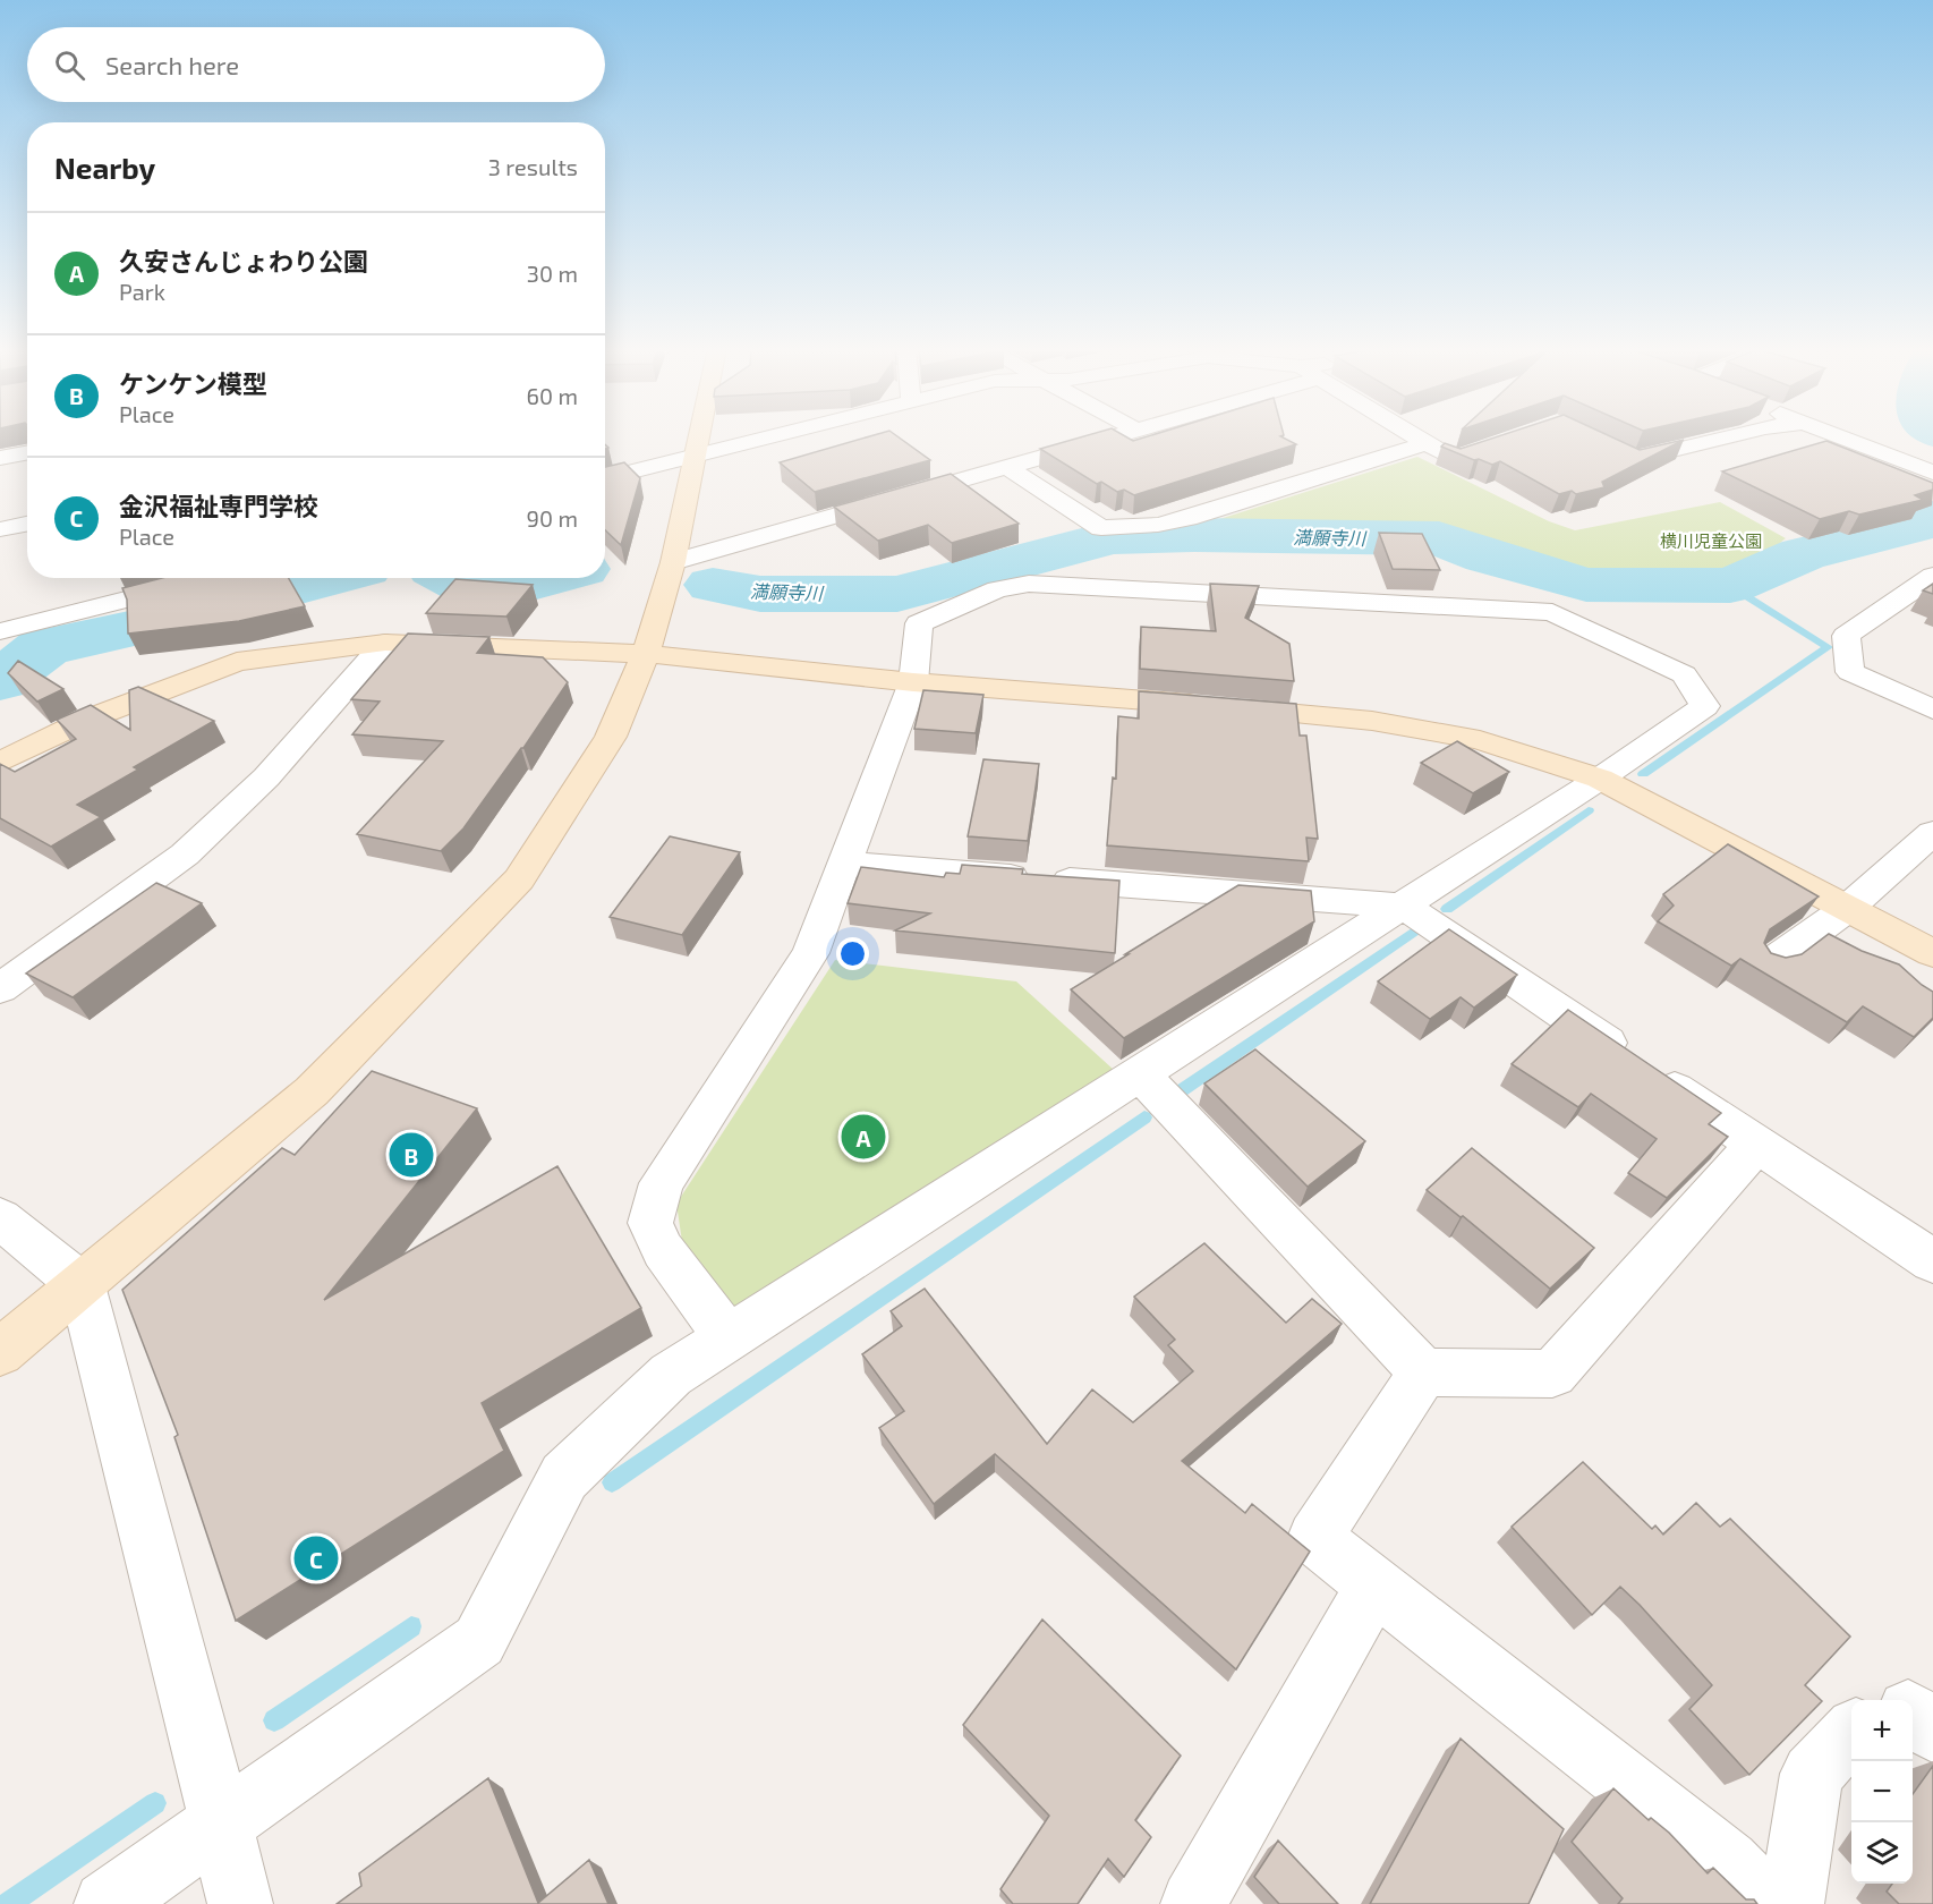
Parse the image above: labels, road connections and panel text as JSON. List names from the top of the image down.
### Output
{
  "water": ["満願寺川"],
  "parks": ["横川児童公園"],
  "page": {
    "search": "Search here",
    "heading": ["Nearby", "3 results"],
    "list": [
      {
        "mark": "A",
        "name": "久安さんじょわり公園",
        "note": "Park",
        "value": "30 m"
      },
      {
        "mark": "B",
        "name": "ケンケン模型",
        "note": "Place",
        "value": "60 m"
      },
      {
        "mark": "C",
        "name": "金沢福祉専門学校",
        "note": "Place",
        "value": "90 m"
      }
    ],
    "pins": ["A", "B", "C"],
    "map_buttons": ["+", "−"]
  }
}
